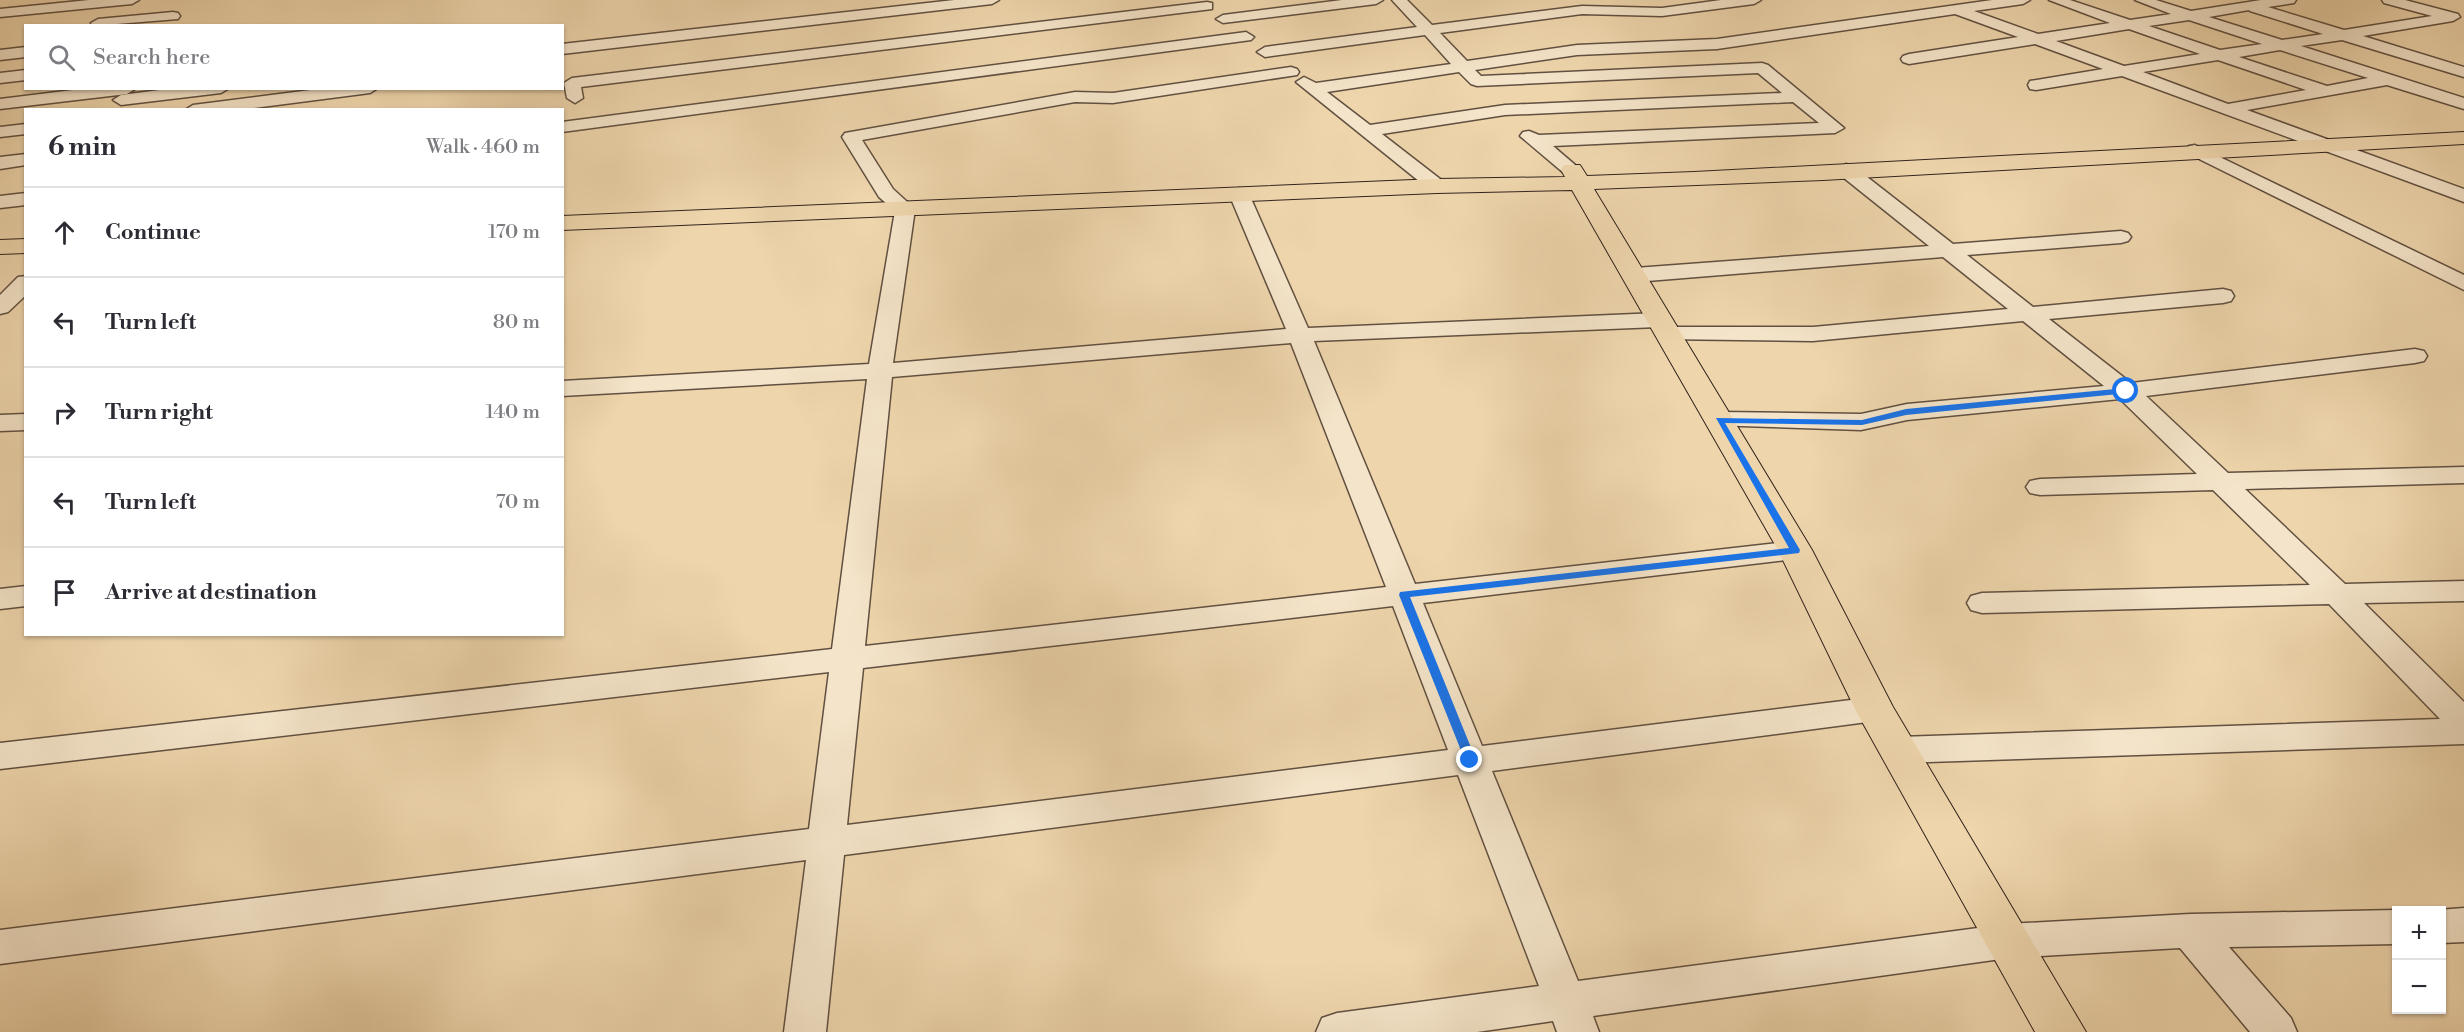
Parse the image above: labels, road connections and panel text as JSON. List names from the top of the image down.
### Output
{
  "page": {
    "search": "Search here",
    "heading": ["6 min", "Walk · 460 m"],
    "list": [
      ["Continue", "170 m"],
      ["Turn left", "80 m"],
      ["Turn right", "140 m"],
      ["Turn left", "70 m"],
      "Arrive at destination"
    ],
    "map_buttons": ["+", "−"]
  }
}
